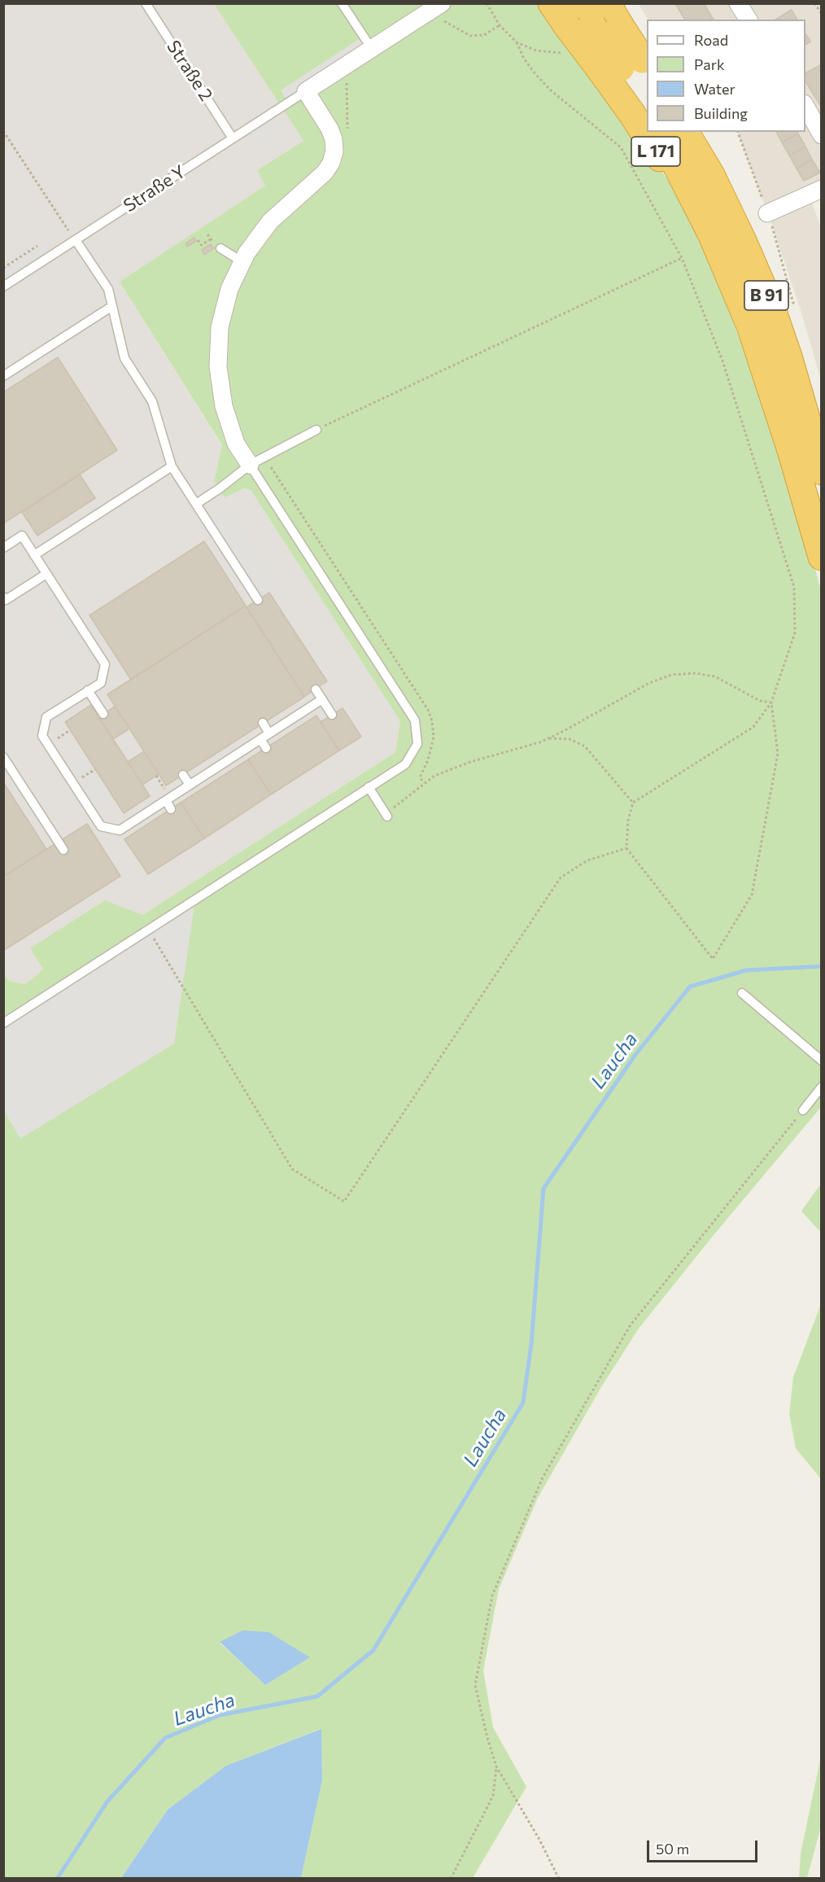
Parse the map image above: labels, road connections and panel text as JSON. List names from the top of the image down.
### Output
{
  "streets": {
    "highway": ["L 171", "B 91"],
    "lane": ["Straße 2", "Straße Y"]
  },
  "crossings": [
    ["Straße 2", "Straße Y"],
    ["L 171", "B 91"]
  ],
  "water": ["Laucha"],
  "legend": [
    "Road",
    "Park",
    "Water",
    "Building"
  ],
  "scale_bar": "50 m"
}
